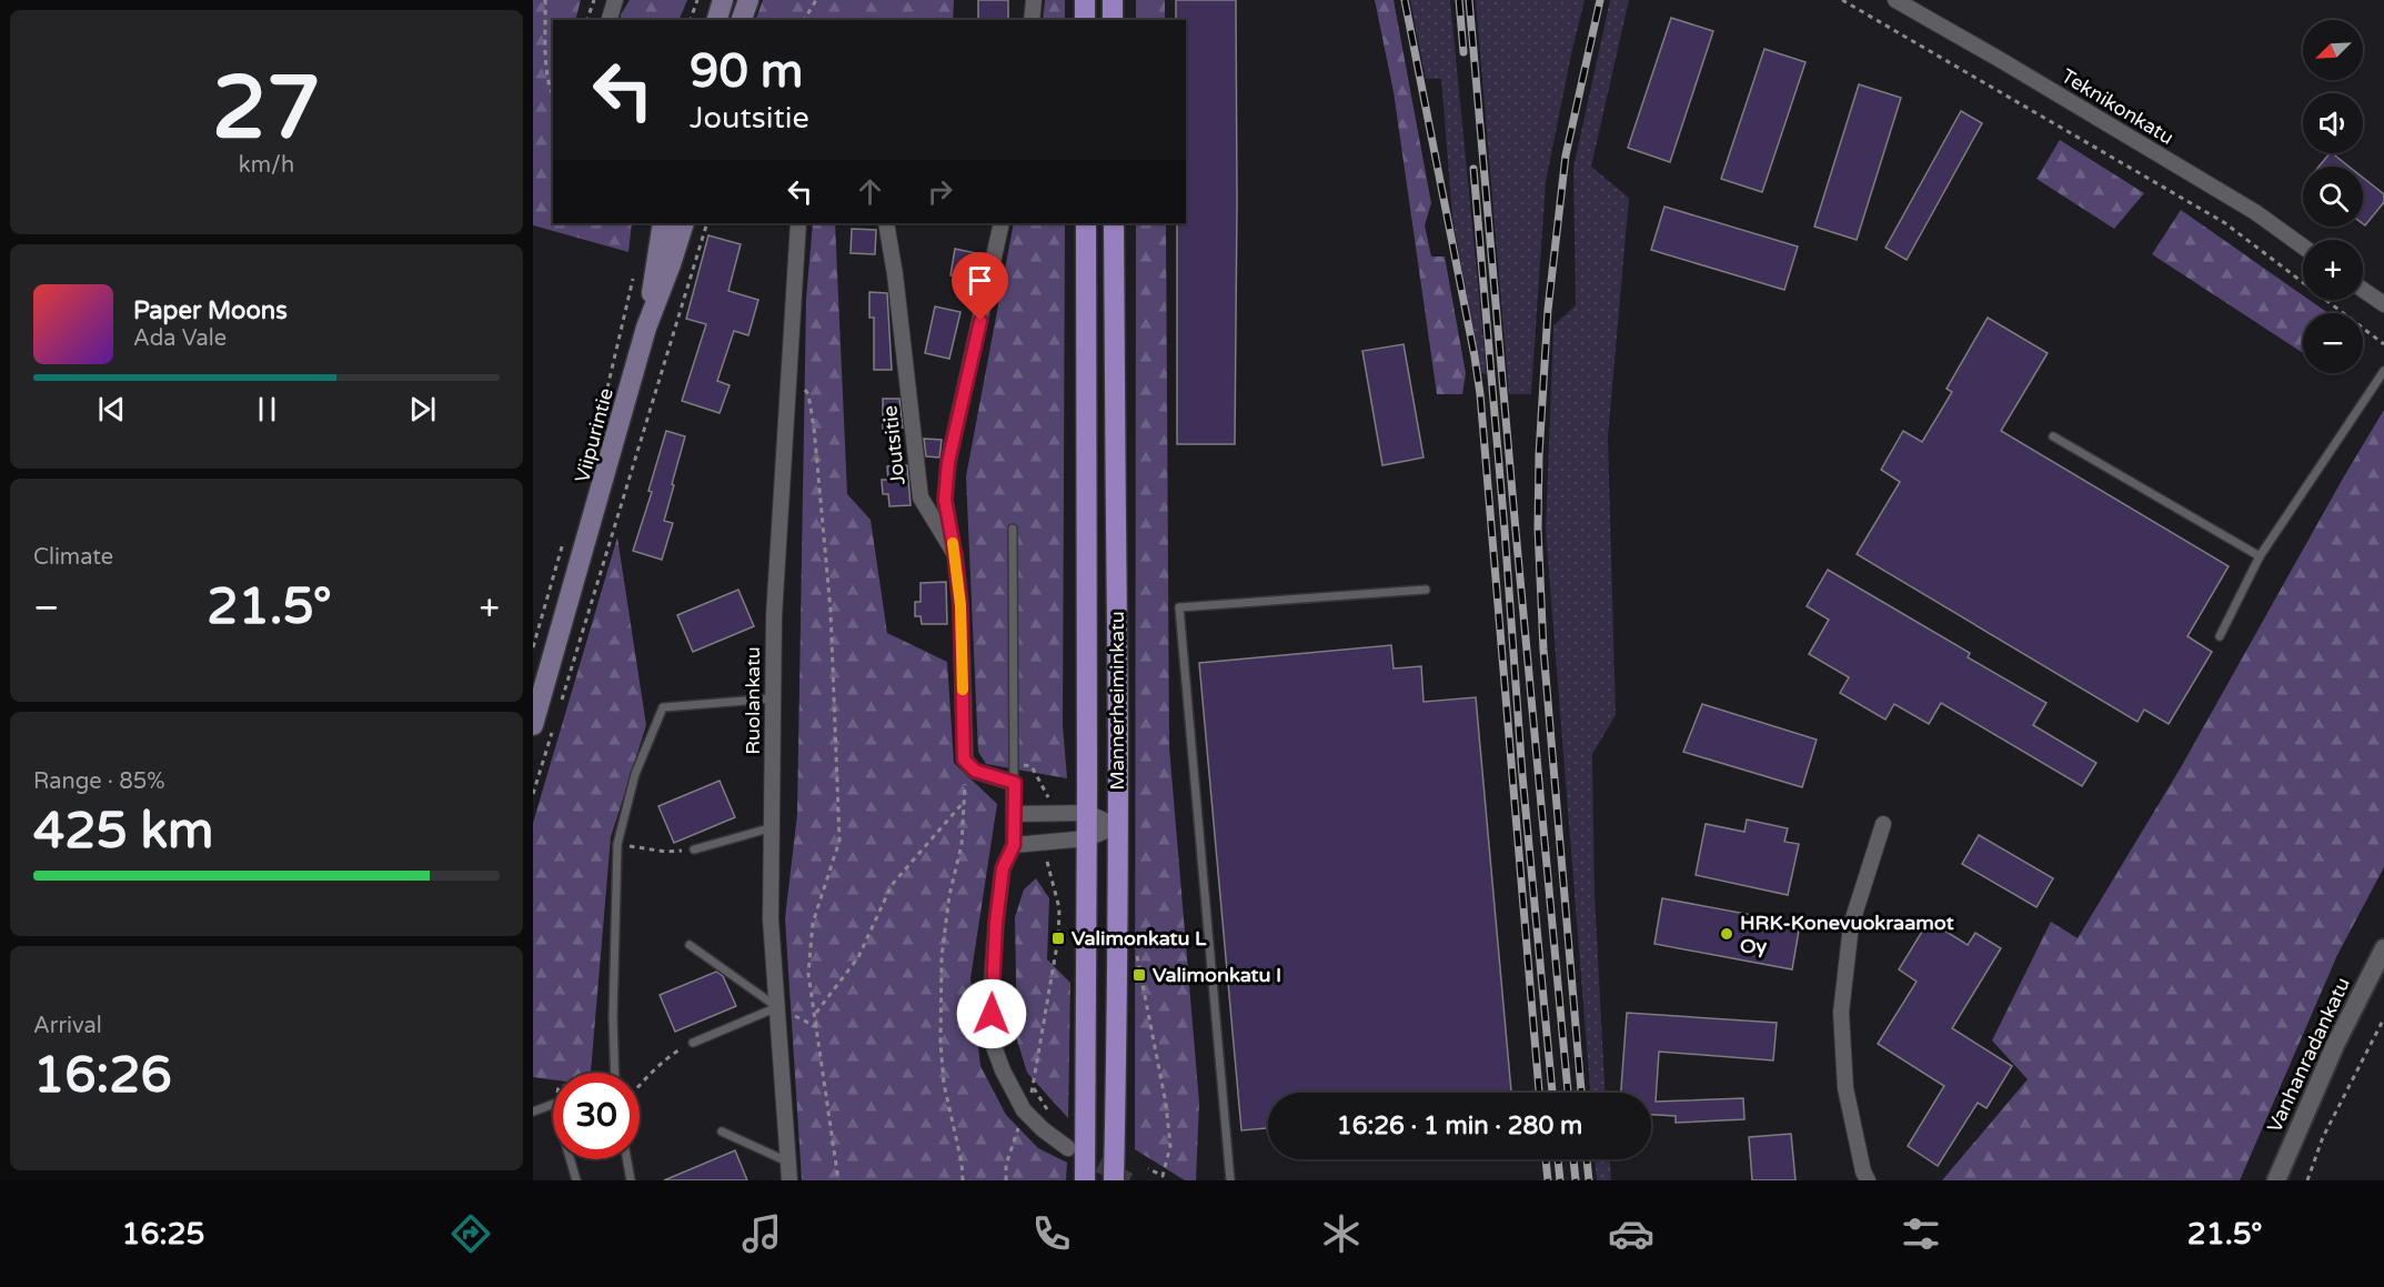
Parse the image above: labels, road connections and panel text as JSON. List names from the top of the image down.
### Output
{
  "streets": {
    "main road": ["Viipurintie", "Mannerheiminkatu"],
    "street": [
      "Teknikonkatu",
      "Joutsitie",
      "Ruolankatu",
      "Vanhanradankatu"
    ]
  },
  "places": {
    "other": ["HRK-Konevuokraamot Oy"],
    "transit": ["Valimonkatu L", "Valimonkatu I"]
  },
  "north": "bottom left",
  "page": {
    "tile": [
      ["27", "km/h"],
      "Climate",
      ["Range · 85%", "425 km"],
      ["Arrival", "16:26"]
    ],
    "map_buttons": ["+", "−"],
    "turn": ["90 m", "Joutsitie"],
    "song": ["Paper Moons", "Ada Vale"],
    "heat": ["−", "21.5°", "+"],
    "limit": "30",
    "trip": "16:26 · 1 min · 280 m",
    "tabs": ["16:25", "21.5°"]
  }
}
